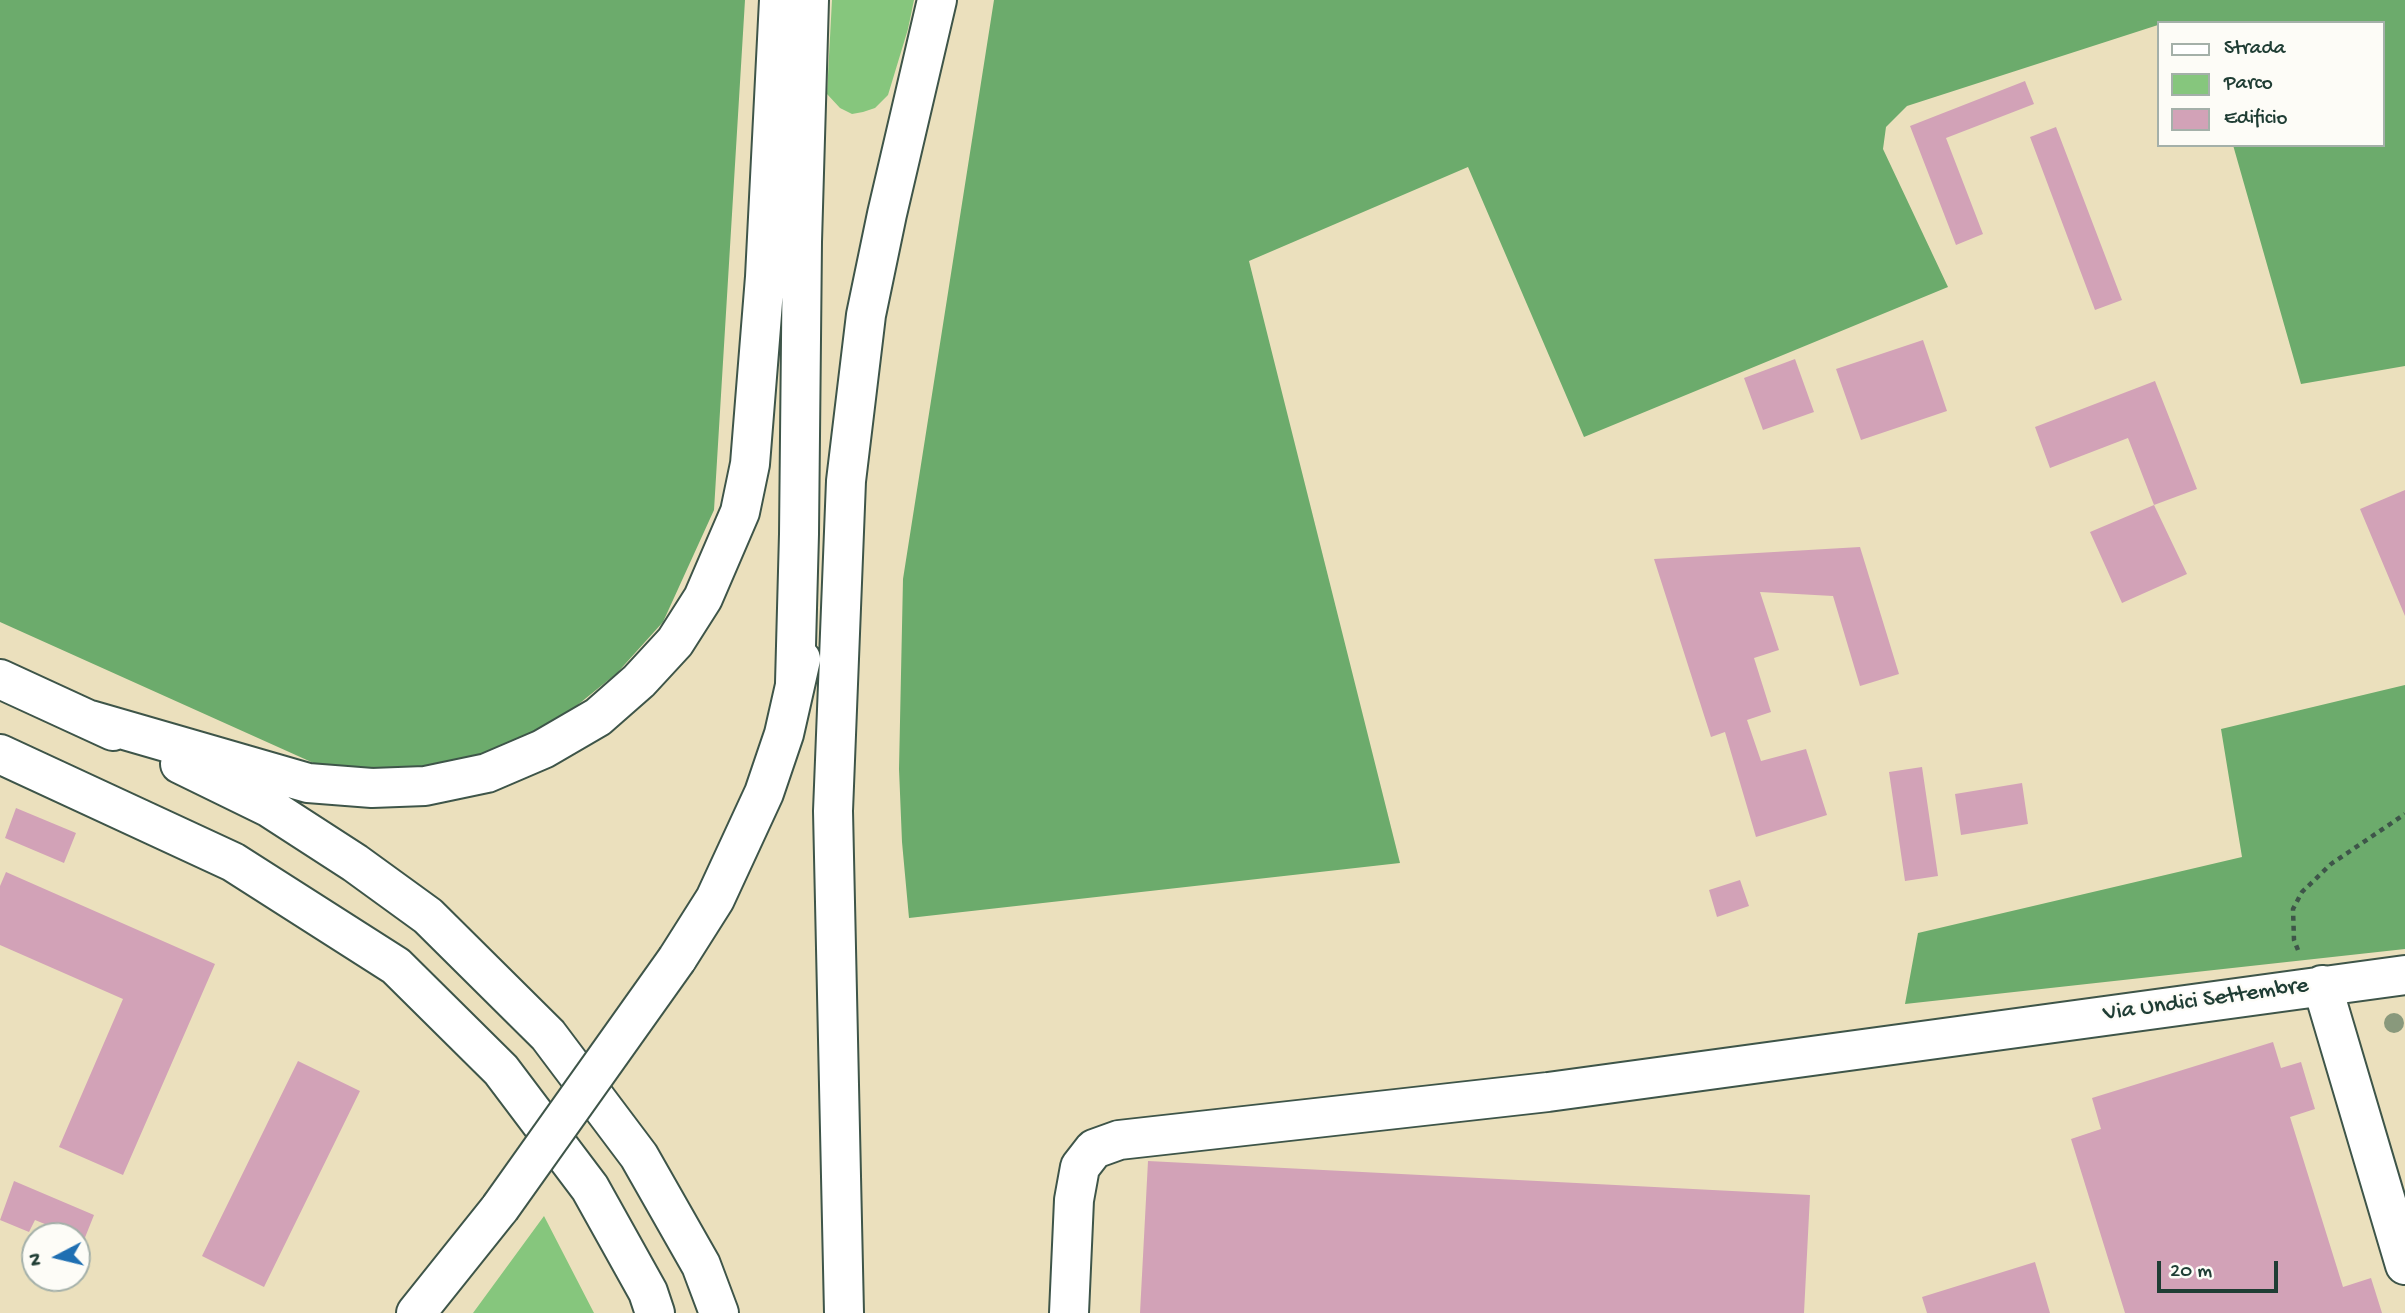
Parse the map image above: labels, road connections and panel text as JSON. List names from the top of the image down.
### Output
{
  "streets": {
    "main road": ["Via Undici Settembre"]
  },
  "legend": ["Strada", "Parco", "Edificio"],
  "scale_bar": "20 m",
  "north": "left"
}
